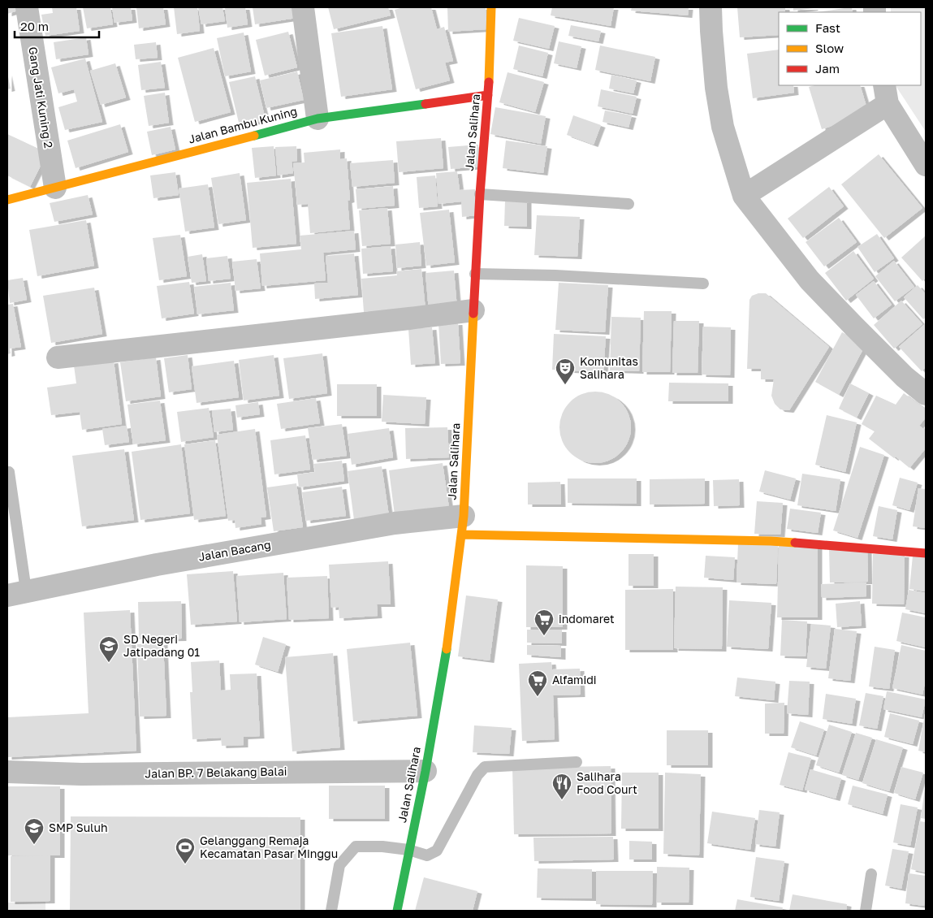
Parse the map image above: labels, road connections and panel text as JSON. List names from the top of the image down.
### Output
{
  "streets": {
    "street": [
      "Gang Jati Kuning 2",
      "Jalan Bambu Kuning",
      "Jalan Salihara",
      "Jalan Bacang",
      "Jalan BP. 7 Belakang Balai"
    ]
  },
  "crossings": [
    ["Gang Jati Kuning 2", "Jalan Bambu Kuning"],
    ["Jalan Bambu Kuning", "Jalan Salihara"],
    ["Jalan Salihara", "Jalan Bacang"],
    ["Jalan Salihara", "Jalan BP. 7 Belakang Balai"]
  ],
  "places": {
    "theatre": ["Komunitas Salihara"],
    "supermarket": ["indomaret", "Alfamidi"],
    "school or university": ["SD Negeri Jatipadang 01", "SMP Suluh"],
    "restaurant": ["Salihara Food Court"],
    "sports": ["Gelanggang Remaja Kecamatan Pasar Minggu"]
  },
  "legend": ["Fast", "Slow", "Jam"],
  "scale_bar": "20 m"
}
